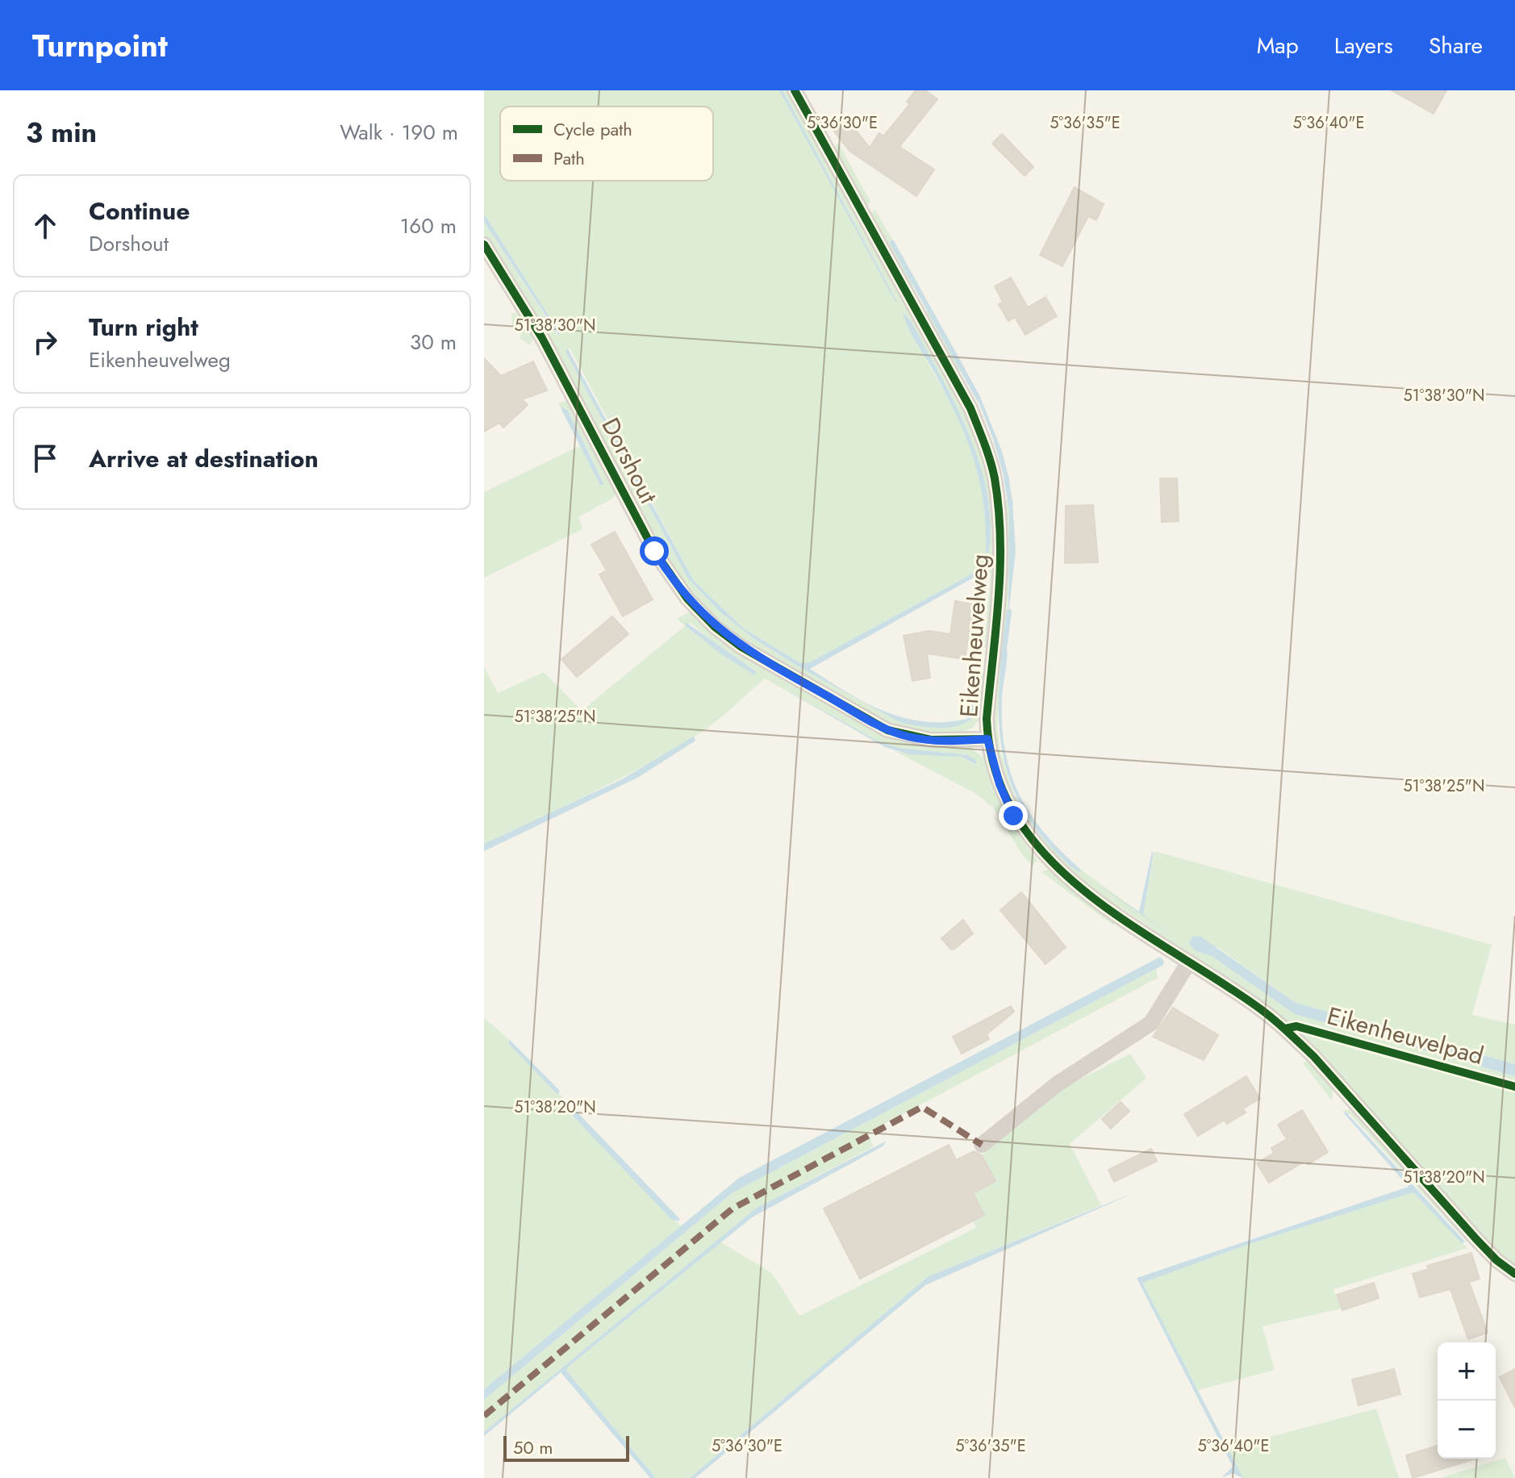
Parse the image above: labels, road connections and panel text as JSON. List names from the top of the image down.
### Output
{
  "streets": {
    "street": ["Dorshout", "Eikenheuvelweg"],
    "cycle path": ["Eikenheuvelpad"]
  },
  "crossings": [
    ["Dorshout", "Eikenheuvelweg"]
  ],
  "legend": ["Cycle path", "Path"],
  "scale_bar": "50 m",
  "page": {
    "header": "Turnpoint",
    "nav": ["Map", "Layers", "Share"],
    "heading": ["3 min", "Walk · 190 m"],
    "list": [
      ["Continue", "Dorshout", "160 m"],
      ["Turn right", "Eikenheuvelweg", "30 m"],
      "Arrive at destination"
    ],
    "map_buttons": ["+", "−"],
    "scale": "50 m"
  },
  "coordinates": [
    "5°36'30\"E",
    "5°36'35\"E",
    "5°36'40\"E",
    "51°38'30\"N",
    "51°38'25\"N",
    "51°38'20\"N"
  ]
}
